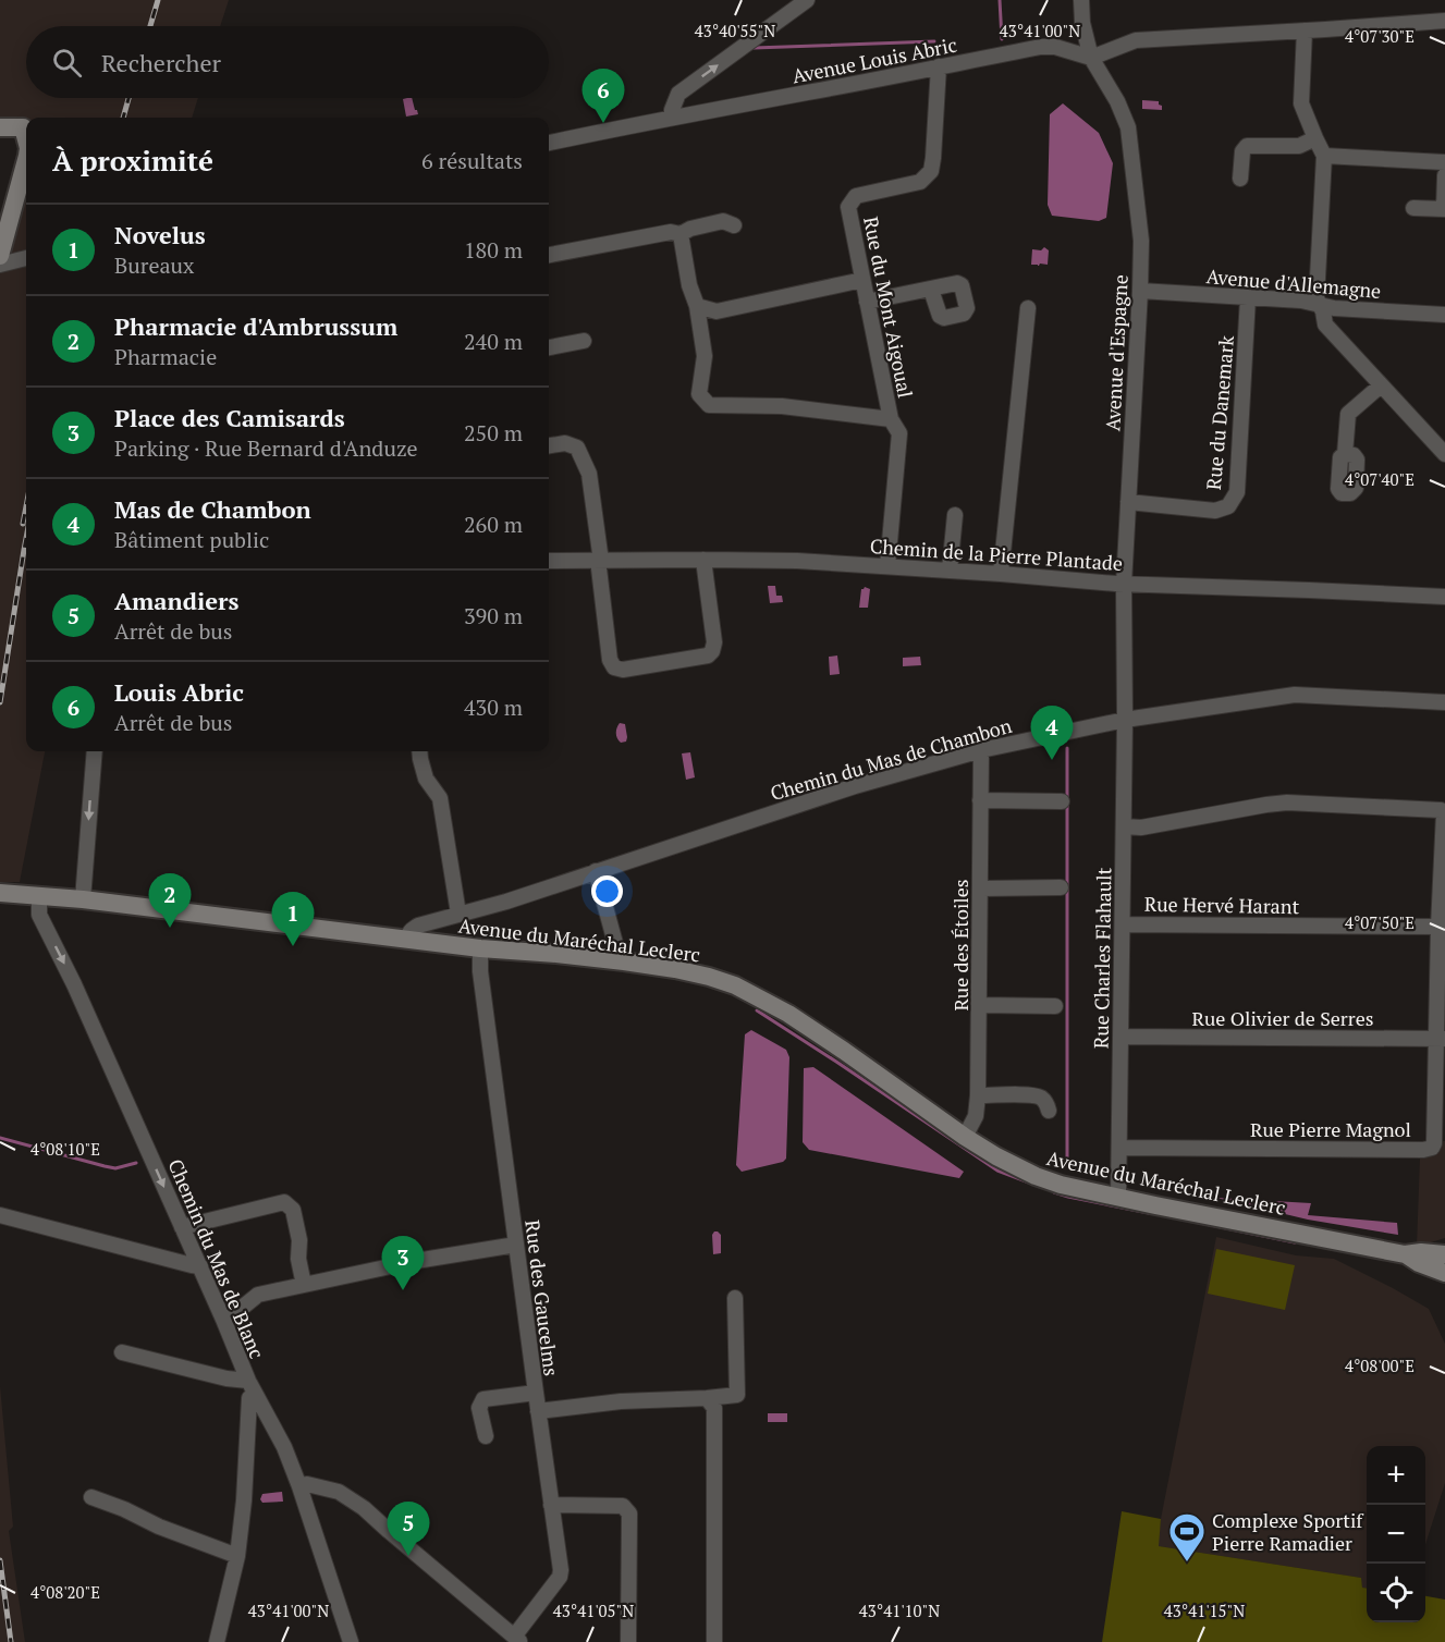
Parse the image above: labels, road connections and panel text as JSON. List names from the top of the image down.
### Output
{
  "streets": {
    "main road": ["Avenue du Maréchal Leclerc"],
    "street": [
      "Avenue Louis Abric",
      "Avenue d'Allemagne",
      "Rue du Mont Aigoual",
      "Avenue d'Espagne",
      "Rue du Danemark",
      "Chemin de la Pierre Plantade",
      "Chemin du Mas de Chambon",
      "Rue Hervé Harant",
      "Rue des Étoiles",
      "Rue Charles Flahault",
      "Rue Olivier de Serres",
      "Rue Pierre Magnol",
      "Chemin du Mas de Blanc",
      "Rue des Gaucelms"
    ]
  },
  "crossings": [
    ["Avenue Louis Abric", "Rue du Mont Aigoual"],
    ["Avenue Louis Abric", "Avenue d'Espagne"],
    ["Avenue d'Allemagne", "Avenue d'Espagne"],
    ["Avenue d'Allemagne", "Rue du Danemark"],
    ["Rue du Mont Aigoual", "Chemin de la Pierre Plantade"],
    ["Avenue d'Espagne", "Rue du Danemark"],
    ["Avenue d'Espagne", "Chemin de la Pierre Plantade"],
    ["Avenue d'Espagne", "Chemin du Mas de Chambon"],
    ["Avenue d'Espagne", "Rue Charles Flahault"],
    ["Chemin du Mas de Chambon", "Avenue du Maréchal Leclerc"],
    ["Chemin du Mas de Chambon", "Rue des Étoiles"],
    ["Chemin du Mas de Chambon", "Rue Charles Flahault"],
    ["Rue Hervé Harant", "Rue Charles Flahault"],
    ["Avenue du Maréchal Leclerc", "Rue des Étoiles"],
    ["Avenue du Maréchal Leclerc", "Rue Charles Flahault"],
    ["Avenue du Maréchal Leclerc", "Chemin du Mas de Blanc"],
    ["Avenue du Maréchal Leclerc", "Rue des Gaucelms"],
    ["Rue Charles Flahault", "Rue Olivier de Serres"],
    ["Rue Charles Flahault", "Rue Pierre Magnol"],
    ["Rue Olivier de Serres", "Rue Pierre Magnol"]
  ],
  "one_way": ["Chemin du Mas de Blanc"],
  "places": {
    "sports": ["Complexe Sportif Pierre Ramadier"]
  },
  "page": {
    "search": "Rechercher",
    "pins": [
      "6",
      "4",
      "2",
      "1",
      "3",
      "5"
    ],
    "heading": ["À proximité", "6 résultats"],
    "list": [
      {
        "mark": "1",
        "name": "Novelus",
        "note": "Bureaux",
        "value": "180 m"
      },
      {
        "mark": "2",
        "name": "Pharmacie d'Ambrussum",
        "note": "Pharmacie",
        "value": "240 m"
      },
      {
        "mark": "3",
        "name": "Place des Camisards",
        "note": "Parking · Rue Bernard d'Anduze",
        "value": "250 m"
      },
      {
        "mark": "4",
        "name": "Mas de Chambon",
        "note": "Bâtiment public",
        "value": "260 m"
      },
      {
        "mark": "5",
        "name": "Amandiers",
        "note": "Arrêt de bus",
        "value": "390 m"
      },
      {
        "mark": "6",
        "name": "Louis Abric",
        "note": "Arrêt de bus",
        "value": "430 m"
      }
    ],
    "map_buttons": ["+", "−"]
  },
  "coordinates": [
    "43°40'55\"N",
    "43°41'00\"N",
    "4°07'30\"E",
    "4°07'40\"E",
    "4°07'50\"E",
    "4°08'10\"E",
    "4°08'00\"E",
    "4°08'20\"E",
    "43°41'05\"N",
    "43°41'10\"N",
    "43°41'15\"N"
  ]
}
